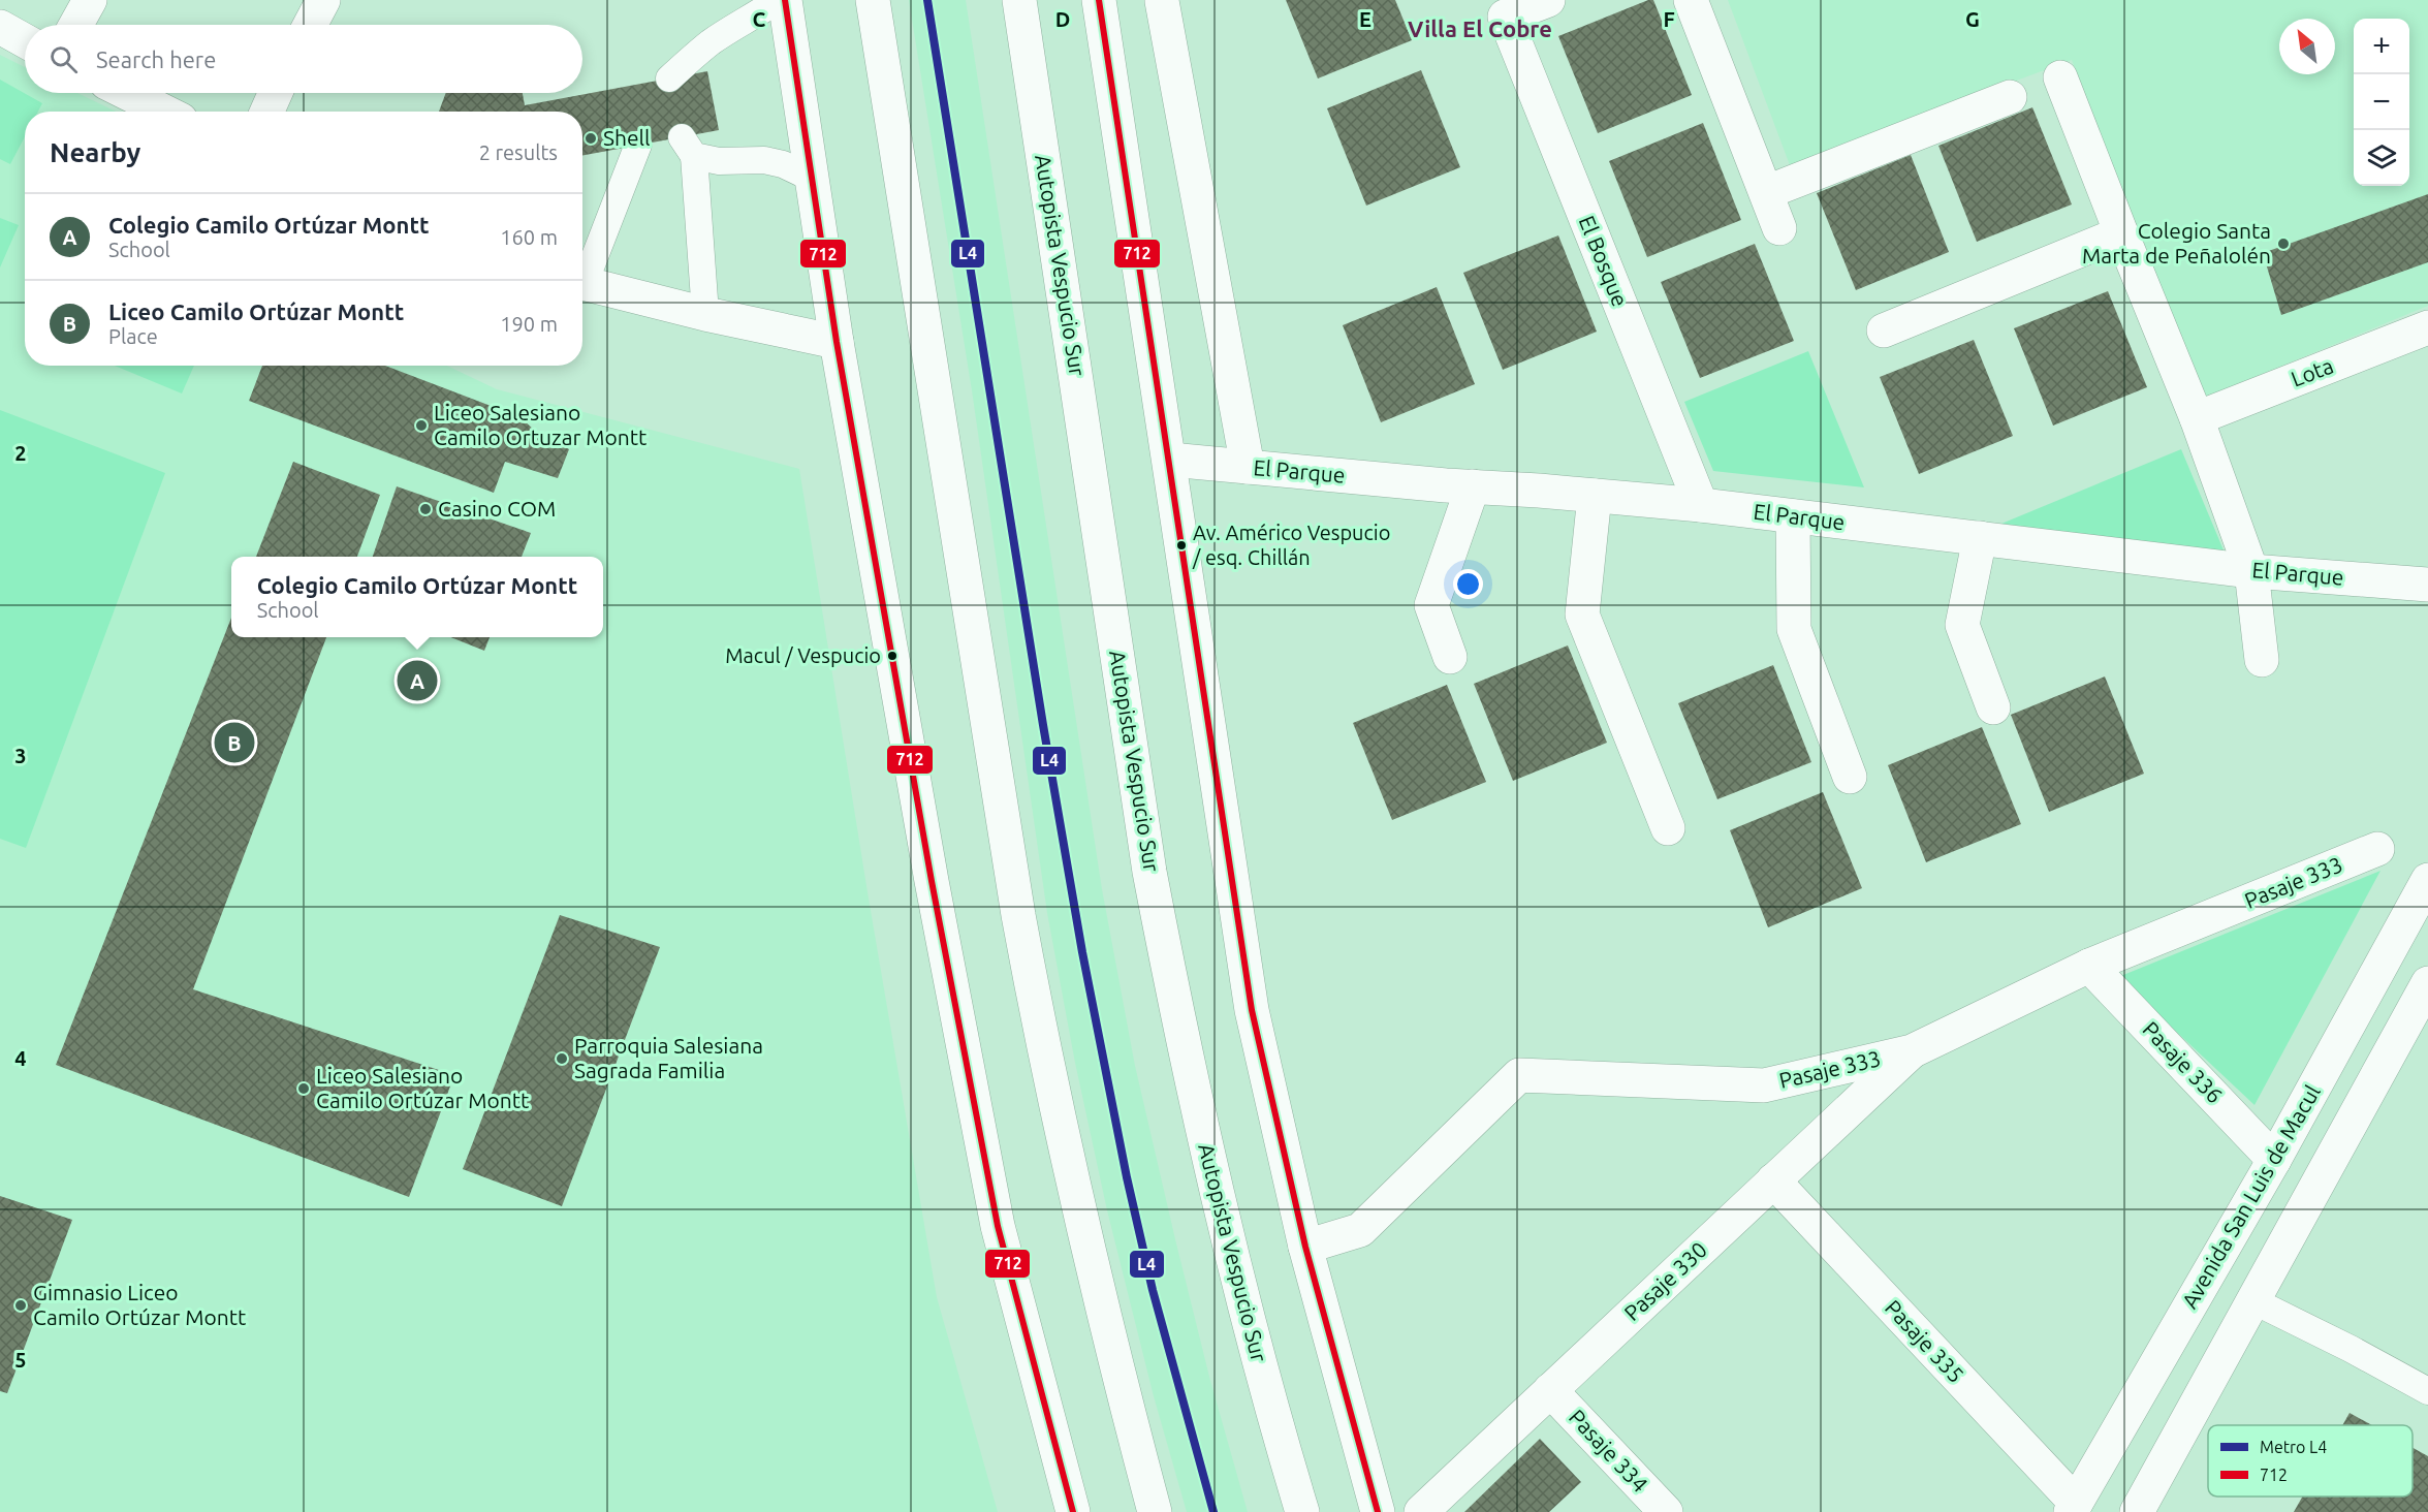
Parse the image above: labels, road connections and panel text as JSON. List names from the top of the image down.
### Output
{
  "streets": {
    "main road": [
      "El Bosque",
      "Autopista Vespucio Sur",
      "Lota",
      "El Parque",
      "Pasaje 333",
      "Pasaje 336",
      "Avenida San Luis de Macul",
      "Pasaje 330",
      "Pasaje 335",
      "Pasaje 334"
    ]
  },
  "crossings": [
    ["El Bosque", "El Parque"],
    ["Pasaje 333", "Pasaje 336"],
    ["Pasaje 333", "Pasaje 330"],
    ["Pasaje 336", "Avenida San Luis de Macul"],
    ["Avenida San Luis de Macul", "Pasaje 335"],
    ["Pasaje 330", "Pasaje 335"],
    ["Pasaje 330", "Pasaje 334"]
  ],
  "districts": ["Villa El Cobre"],
  "places": [
    "Shell",
    "Colegio Santa Marta de Peñalolén",
    "Liceo Salesiano Camilo Ortuzar Montt",
    "Casino COM",
    "Av. Américo Vespucio / esq. Chillán",
    "Macul / Vespucio",
    "Parroquia Salesiana Sagrada Familia",
    "Liceo Salesiano Camilo Ortúzar Montt",
    "Gimnasio Liceo Camilo Ortúzar Montt"
  ],
  "lines": ["metro line L4", "transit line 712"],
  "legend": ["Metro L4", "712"],
  "north": "top left",
  "page": {
    "map_buttons": ["+", "−"],
    "search": "Search here",
    "heading": ["Nearby", "2 results"],
    "list": [
      {
        "mark": "A",
        "name": "Colegio Camilo Ortúzar Montt",
        "note": "School",
        "value": "160 m"
      },
      {
        "mark": "B",
        "name": "Liceo Camilo Ortúzar Montt",
        "note": "Place",
        "value": "190 m"
      }
    ],
    "popup": ["Colegio Camilo Ortúzar Montt", "School"],
    "pins": ["A", "B"]
  },
  "grid": {
    "columns": [
      "C",
      "D",
      "E",
      "F",
      "G"
    ],
    "rows": [
      "2",
      "3",
      "4",
      "5"
    ]
  }
}
